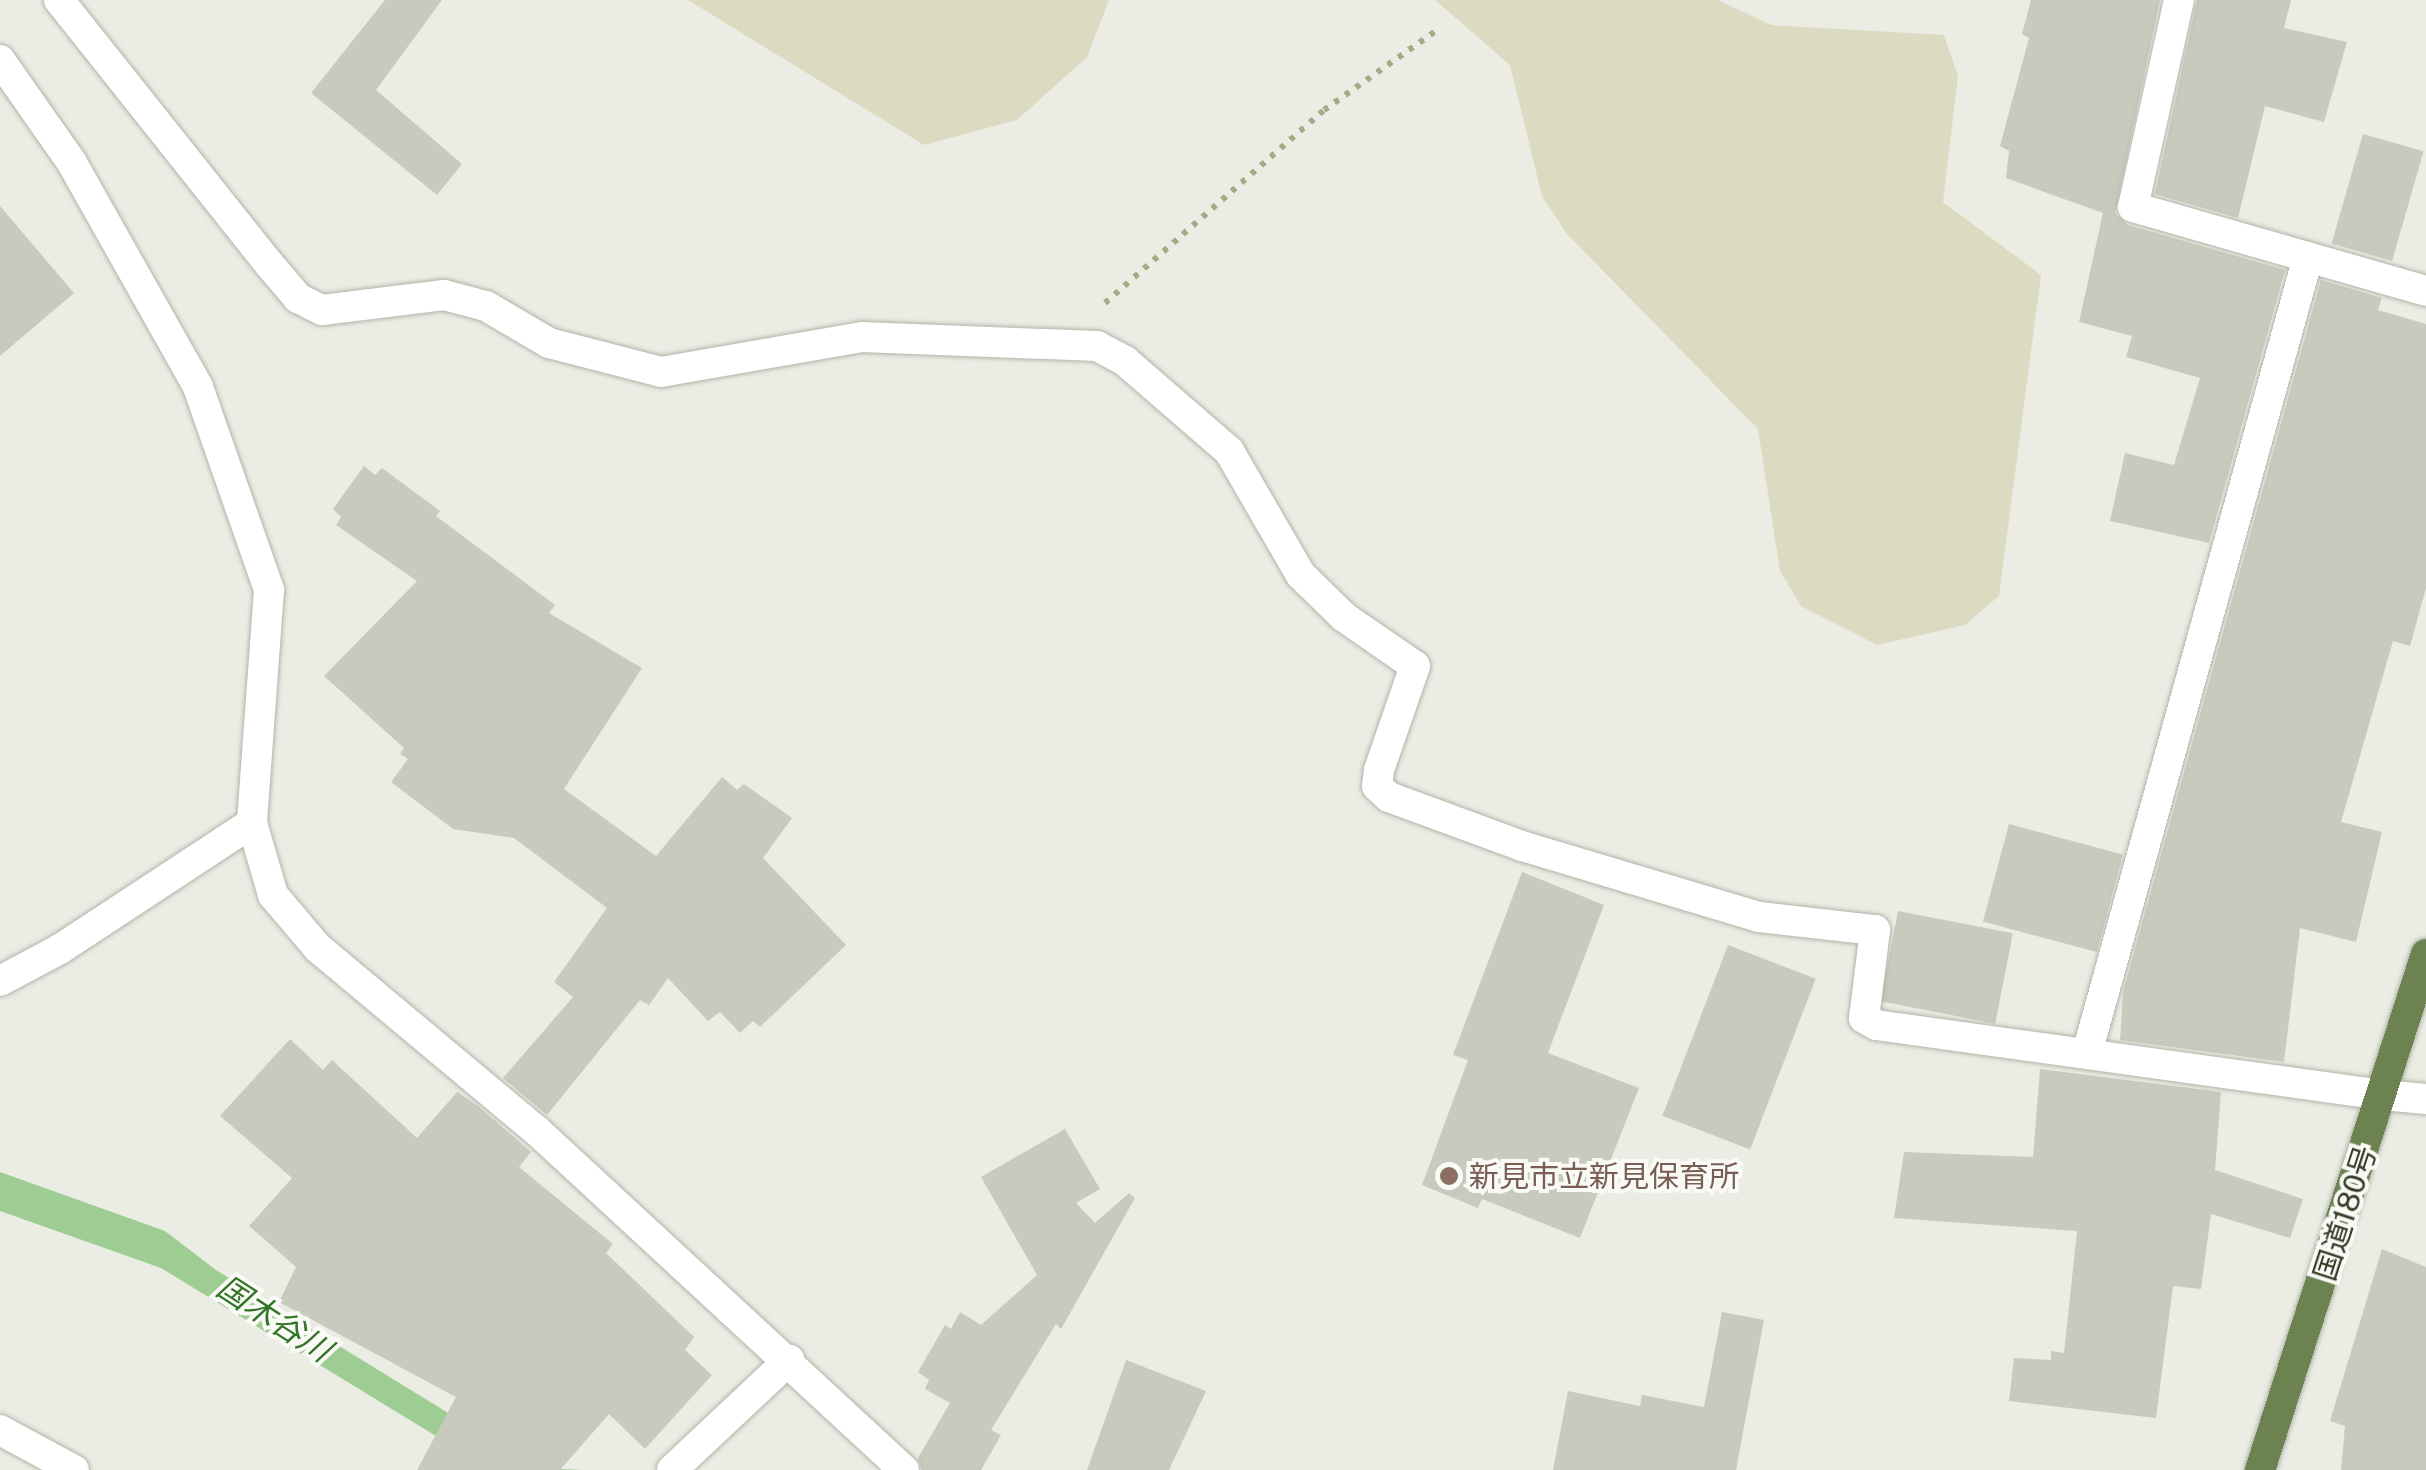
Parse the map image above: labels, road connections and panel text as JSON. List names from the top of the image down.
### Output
{
  "streets": {
    "highway": ["国道180号"]
  },
  "water": ["国木谷川"],
  "places": ["新見市立新見保育所"]
}
